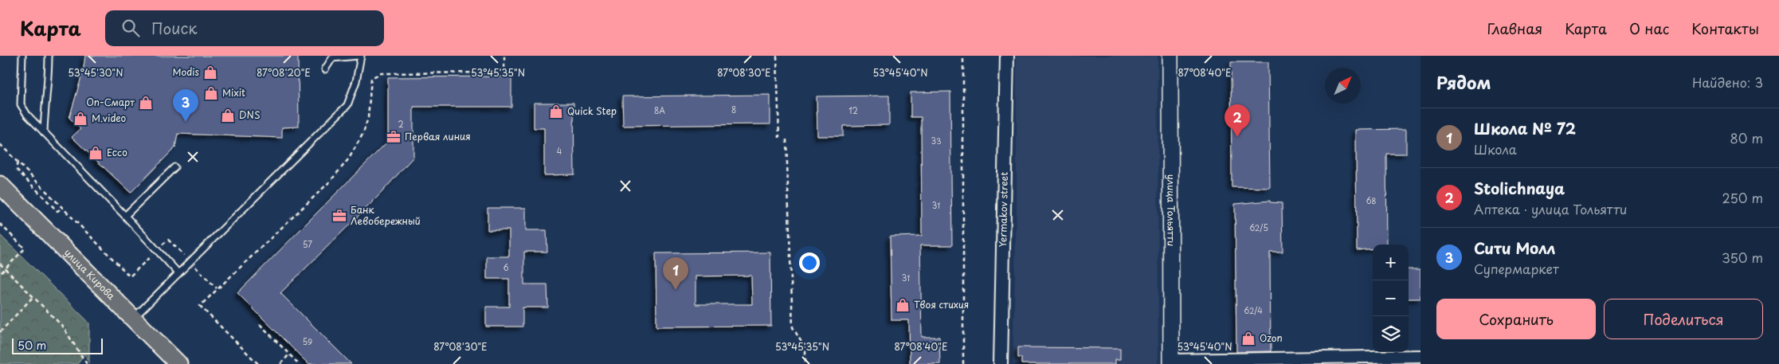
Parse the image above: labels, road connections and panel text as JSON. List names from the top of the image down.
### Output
{
  "streets": {
    "main road": ["улица Тольятти", "улица Кирова"],
    "street": ["Yermakov street"]
  },
  "places": {
    "shop": [
      "Modis",
      "Mixit",
      "On-Смарт",
      "Quick Step",
      "DNS",
      "M.video",
      "Ecco",
      "Твоя стихия",
      "Ozon"
    ],
    "office": ["Первая линия", "Банк Левобережный"]
  },
  "house_numbers": [
    "8",
    "8А",
    "12",
    "2",
    "33",
    "4",
    "68",
    "31",
    "62/5",
    "57",
    "6",
    "31",
    "62/4",
    "59"
  ],
  "scale_bar": "50 m",
  "north": "top right",
  "page": {
    "header": "Карта",
    "search": "Поиск",
    "nav": [
      "Главная",
      "Карта",
      "О нас",
      "Контакты"
    ],
    "heading": ["Рядом", "Найдено: 3"],
    "pins": ["3", "2", "1"],
    "list": [
      {
        "mark": "1",
        "name": "Школа № 72",
        "note": "Школа",
        "value": "80 m"
      },
      {
        "mark": "2",
        "name": "Stolichnaya",
        "note": "Аптека · улица Тольятти",
        "value": "250 m"
      },
      {
        "mark": "3",
        "name": "Сити Молл",
        "note": "Супермаркет",
        "value": "350 m"
      }
    ],
    "map_buttons": ["+", "−"],
    "buttons": ["Сохранить", "Поделиться"],
    "scale": "50 m"
  },
  "coordinates": [
    "53°45'40\"N",
    "53°45'30\"N",
    "53°45'35\"N",
    "87°08'20\"E",
    "87°08'30\"E",
    "87°08'40\"E"
  ]
}
